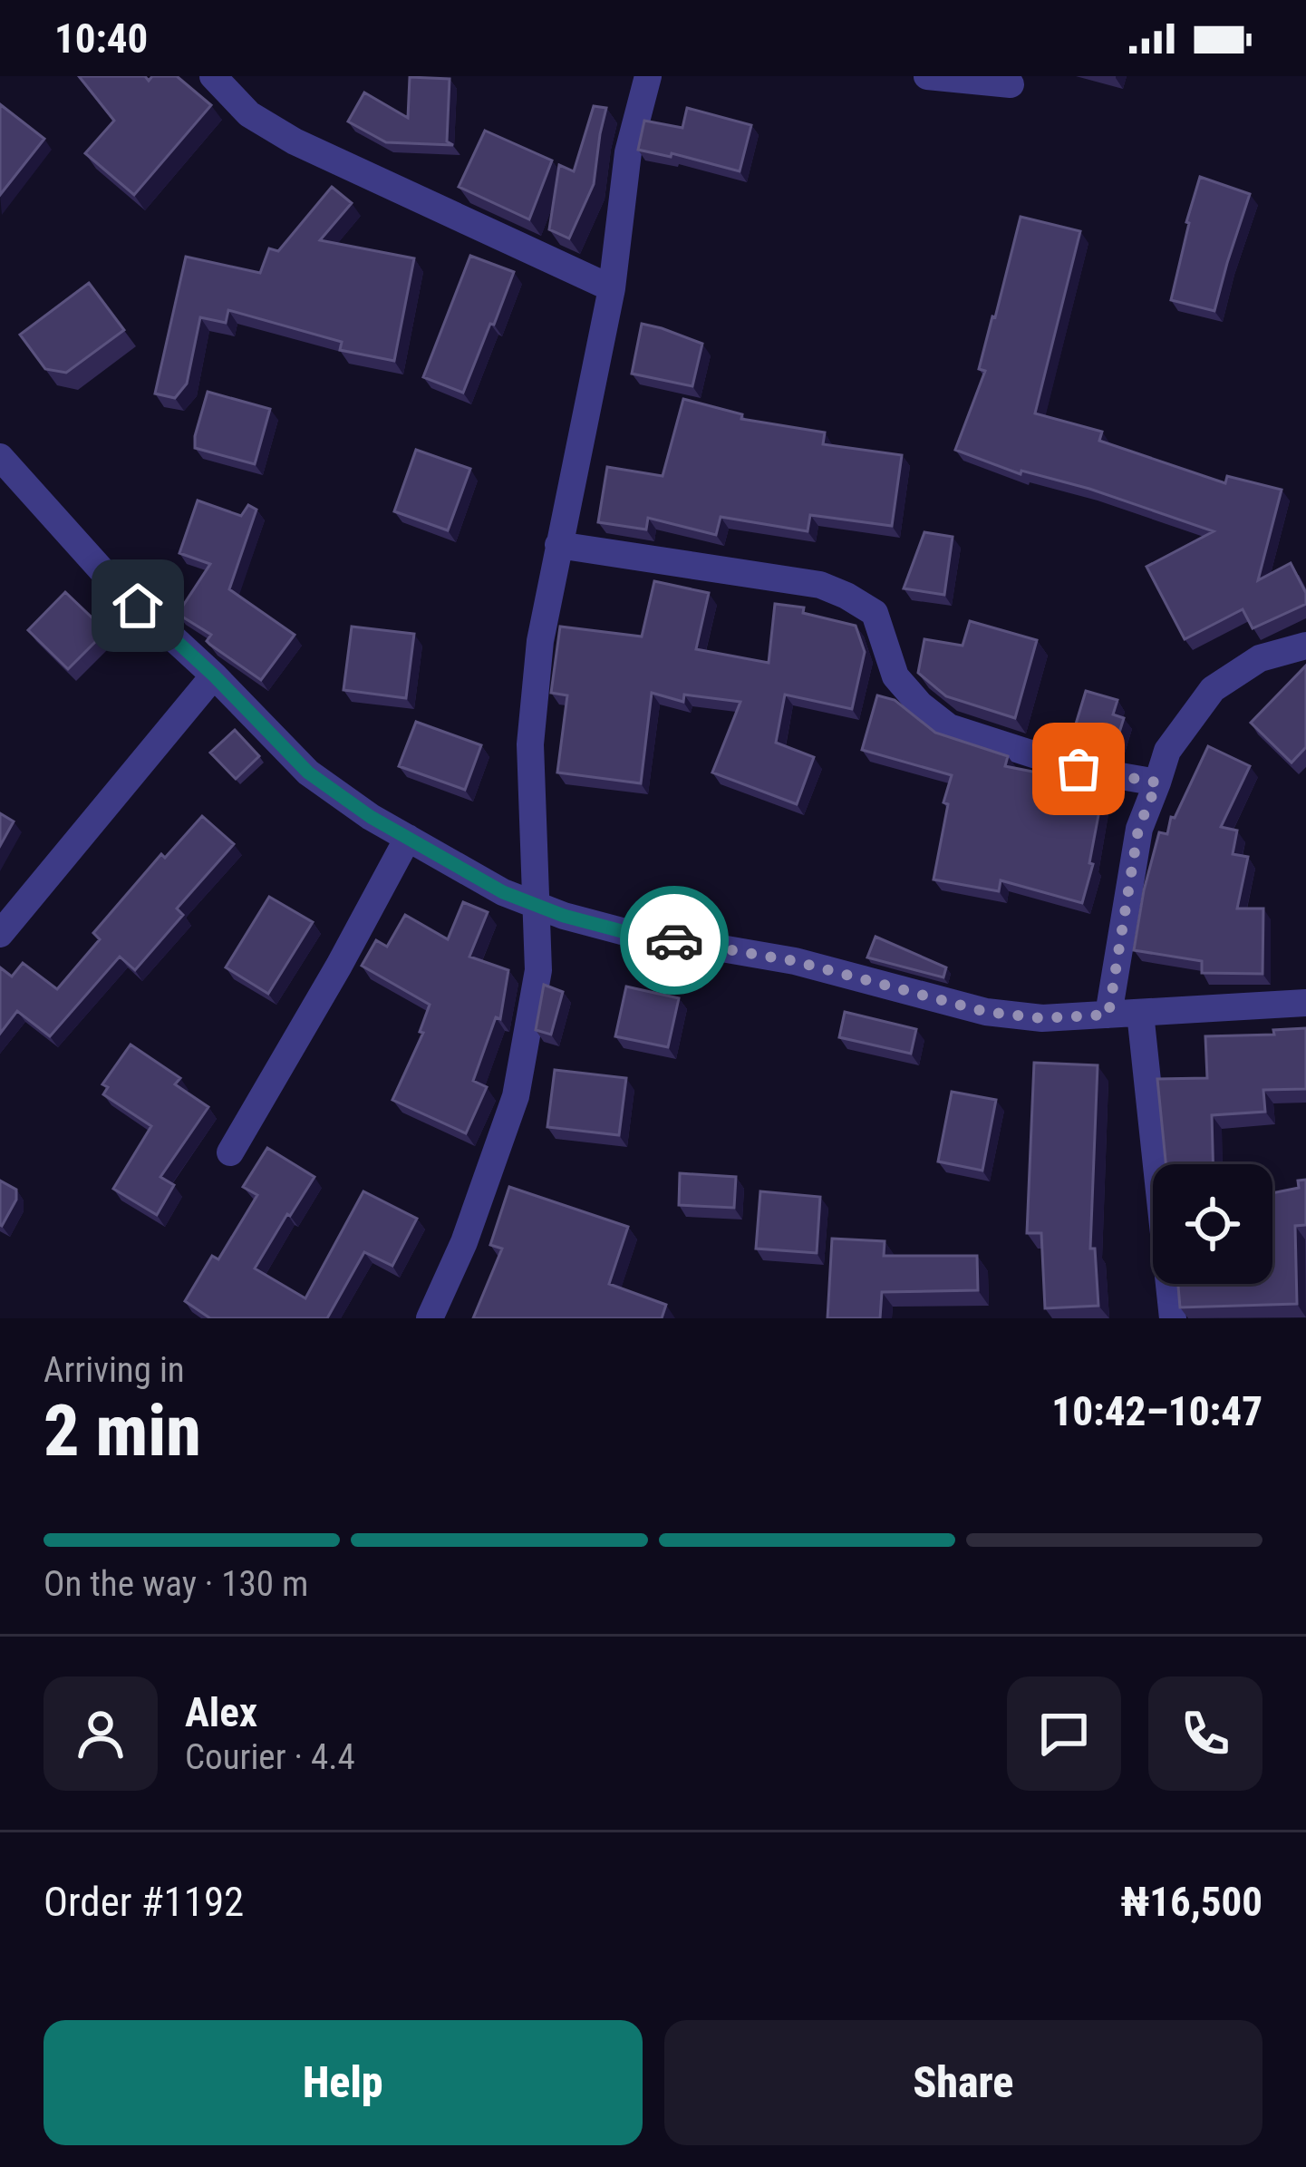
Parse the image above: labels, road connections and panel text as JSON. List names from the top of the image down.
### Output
{
  "page": {
    "status": "10:40",
    "heading": ["2 min", "Arriving in", "10:42–10:47"],
    "panel": [
      "Alex",
      "Courier · 4.4",
      "Order #1192",
      "₦16,500"
    ],
    "bar": "On the way · 130 m",
    "buttons": ["Help", "Share"]
  }
}
